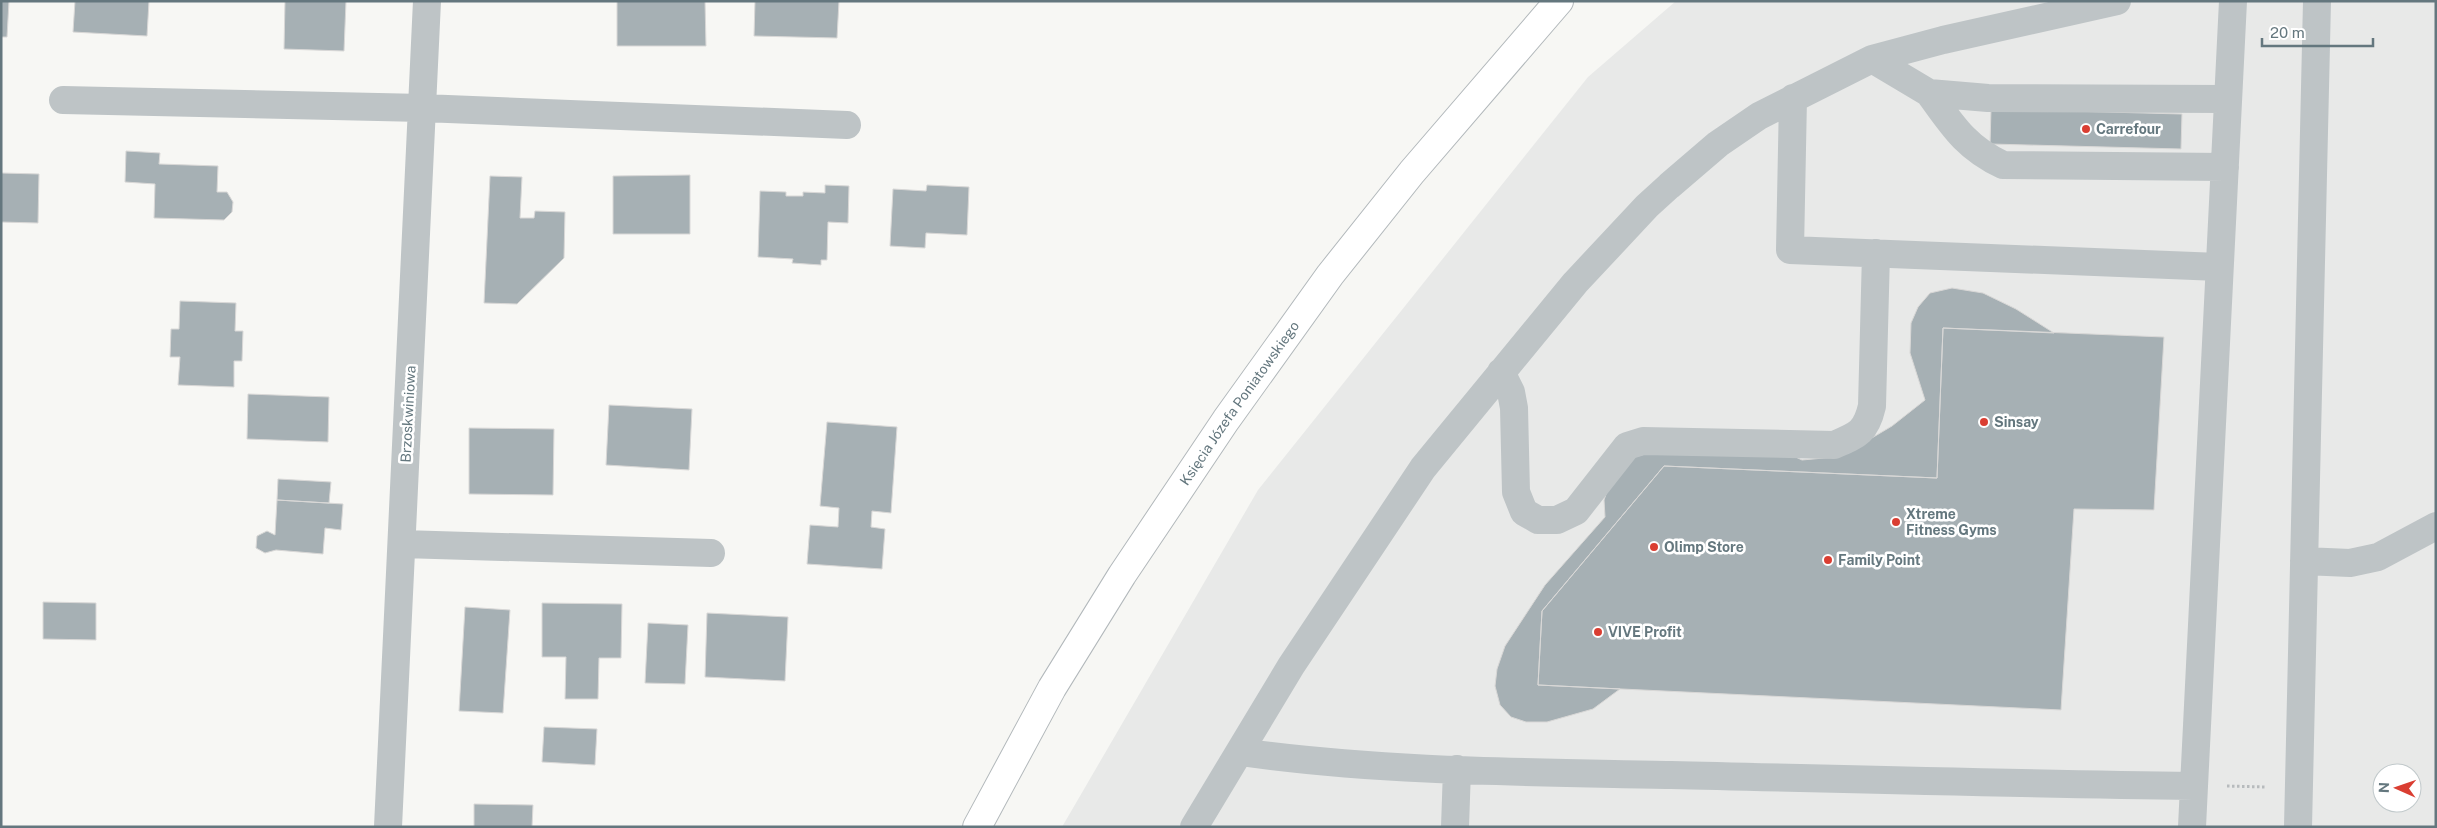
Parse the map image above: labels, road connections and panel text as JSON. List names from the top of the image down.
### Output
{
  "streets": {
    "main road": ["Księcia Józefa Poniatowskiego"],
    "street": ["Brzoskwiniowa"]
  },
  "places": [
    "Carrefour",
    "Sinsay",
    "Xtreme Fitness Gyms",
    "Olimp Store",
    "Family Point",
    "VIVE Profit"
  ],
  "scale_bar": "20 m",
  "north": "left"
}
